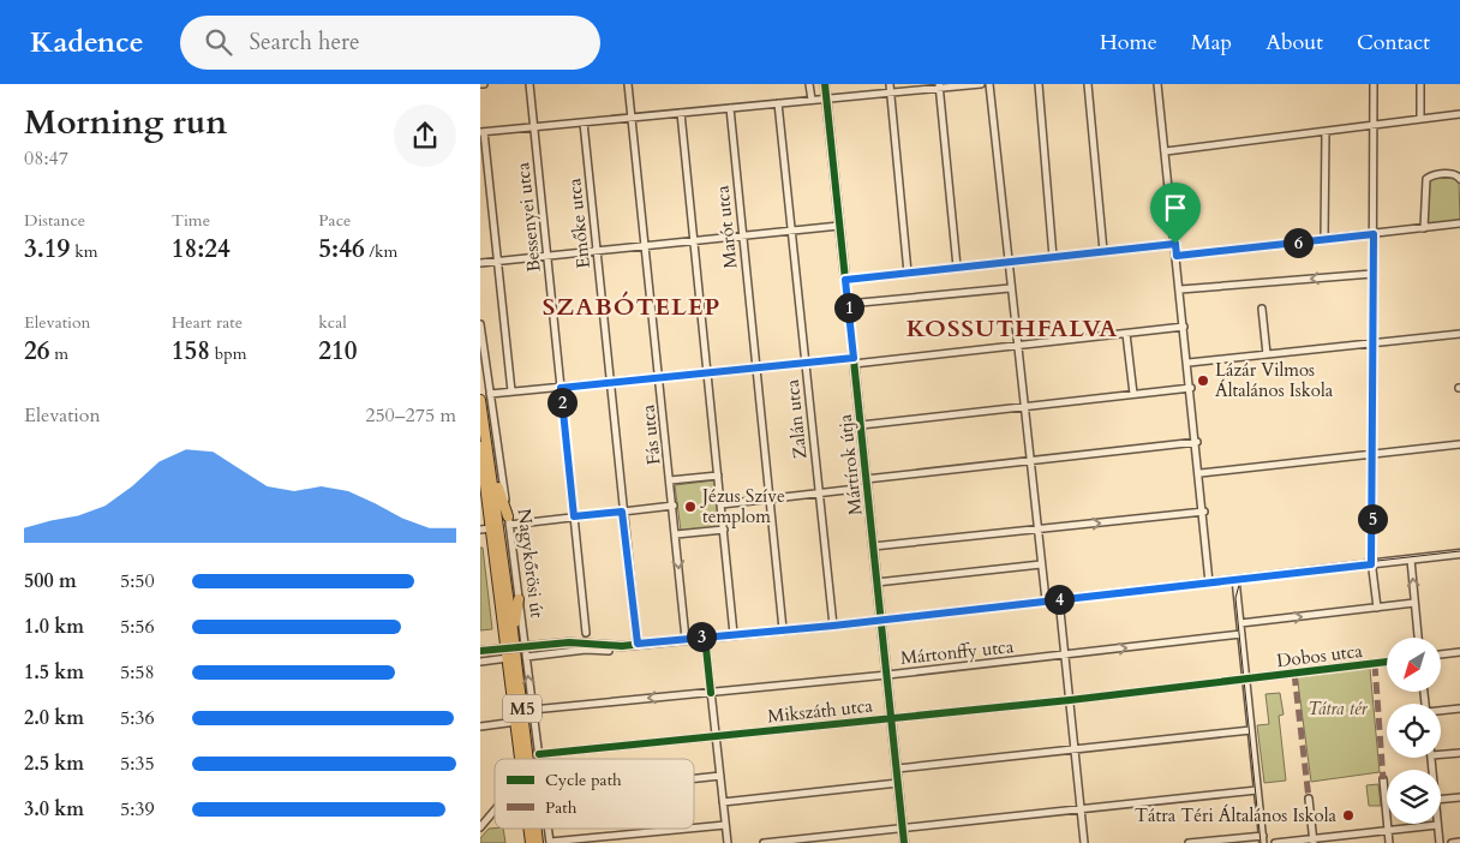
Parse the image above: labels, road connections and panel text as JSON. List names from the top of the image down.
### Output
{
  "streets": {
    "main road": ["Nagykőrösi út", "M5"],
    "street": [
      "Bessenyei utca",
      "Emőke utca",
      "Marót utca",
      "Zalán utca",
      "Fás utca",
      "Mártírok útja",
      "Mártonffy utca",
      "Dobos utca",
      "Mikszáth utca"
    ]
  },
  "crossings": [
    ["Mártírok útja", "Mártonffy utca"],
    ["Mártírok útja", "Mikszáth utca"],
    ["Nagykőrösi út", "Mártonffy utca"],
    ["Nagykőrösi út", "Mikszáth utca"],
    ["Dobos utca", "Mikszáth utca"]
  ],
  "districts": ["SZABÓTELEP", "KOSSUTHFALVA"],
  "parks": ["Tátra tér"],
  "places": ["Lázár Vilmos Általános Iskola", "Jézus Szíve templom", "Tátra Téri Általános Iskola"],
  "legend": ["Cycle path", "Path"],
  "north": "bottom left",
  "page": {
    "header": "Kadence",
    "search": "Search here",
    "nav": [
      "Home",
      "Map",
      "About",
      "Contact"
    ],
    "heading": ["Morning run", "08:47"],
    "stats": [
      ["Distance", "3.19 km"],
      ["Time", "18:24"],
      ["Pace", "5:46 /km"],
      ["Elevation", "26 m"],
      ["Heart rate", "158 bpm"],
      ["kcal", "210"]
    ],
    "pins": [
      "6",
      "1",
      "2",
      "5",
      "4",
      "3"
    ],
    "chart": ["Elevation", "250–275 m"],
    "list": [
      {
        "name": "500 m",
        "note": "5:50"
      },
      {
        "name": "1.0 km",
        "note": "5:56"
      },
      {
        "name": "1.5 km",
        "note": "5:58"
      },
      {
        "name": "2.0 km",
        "note": "5:36"
      },
      {
        "name": "2.5 km",
        "note": "5:35"
      },
      {
        "name": "3.0 km",
        "note": "5:39"
      }
    ]
  }
}
